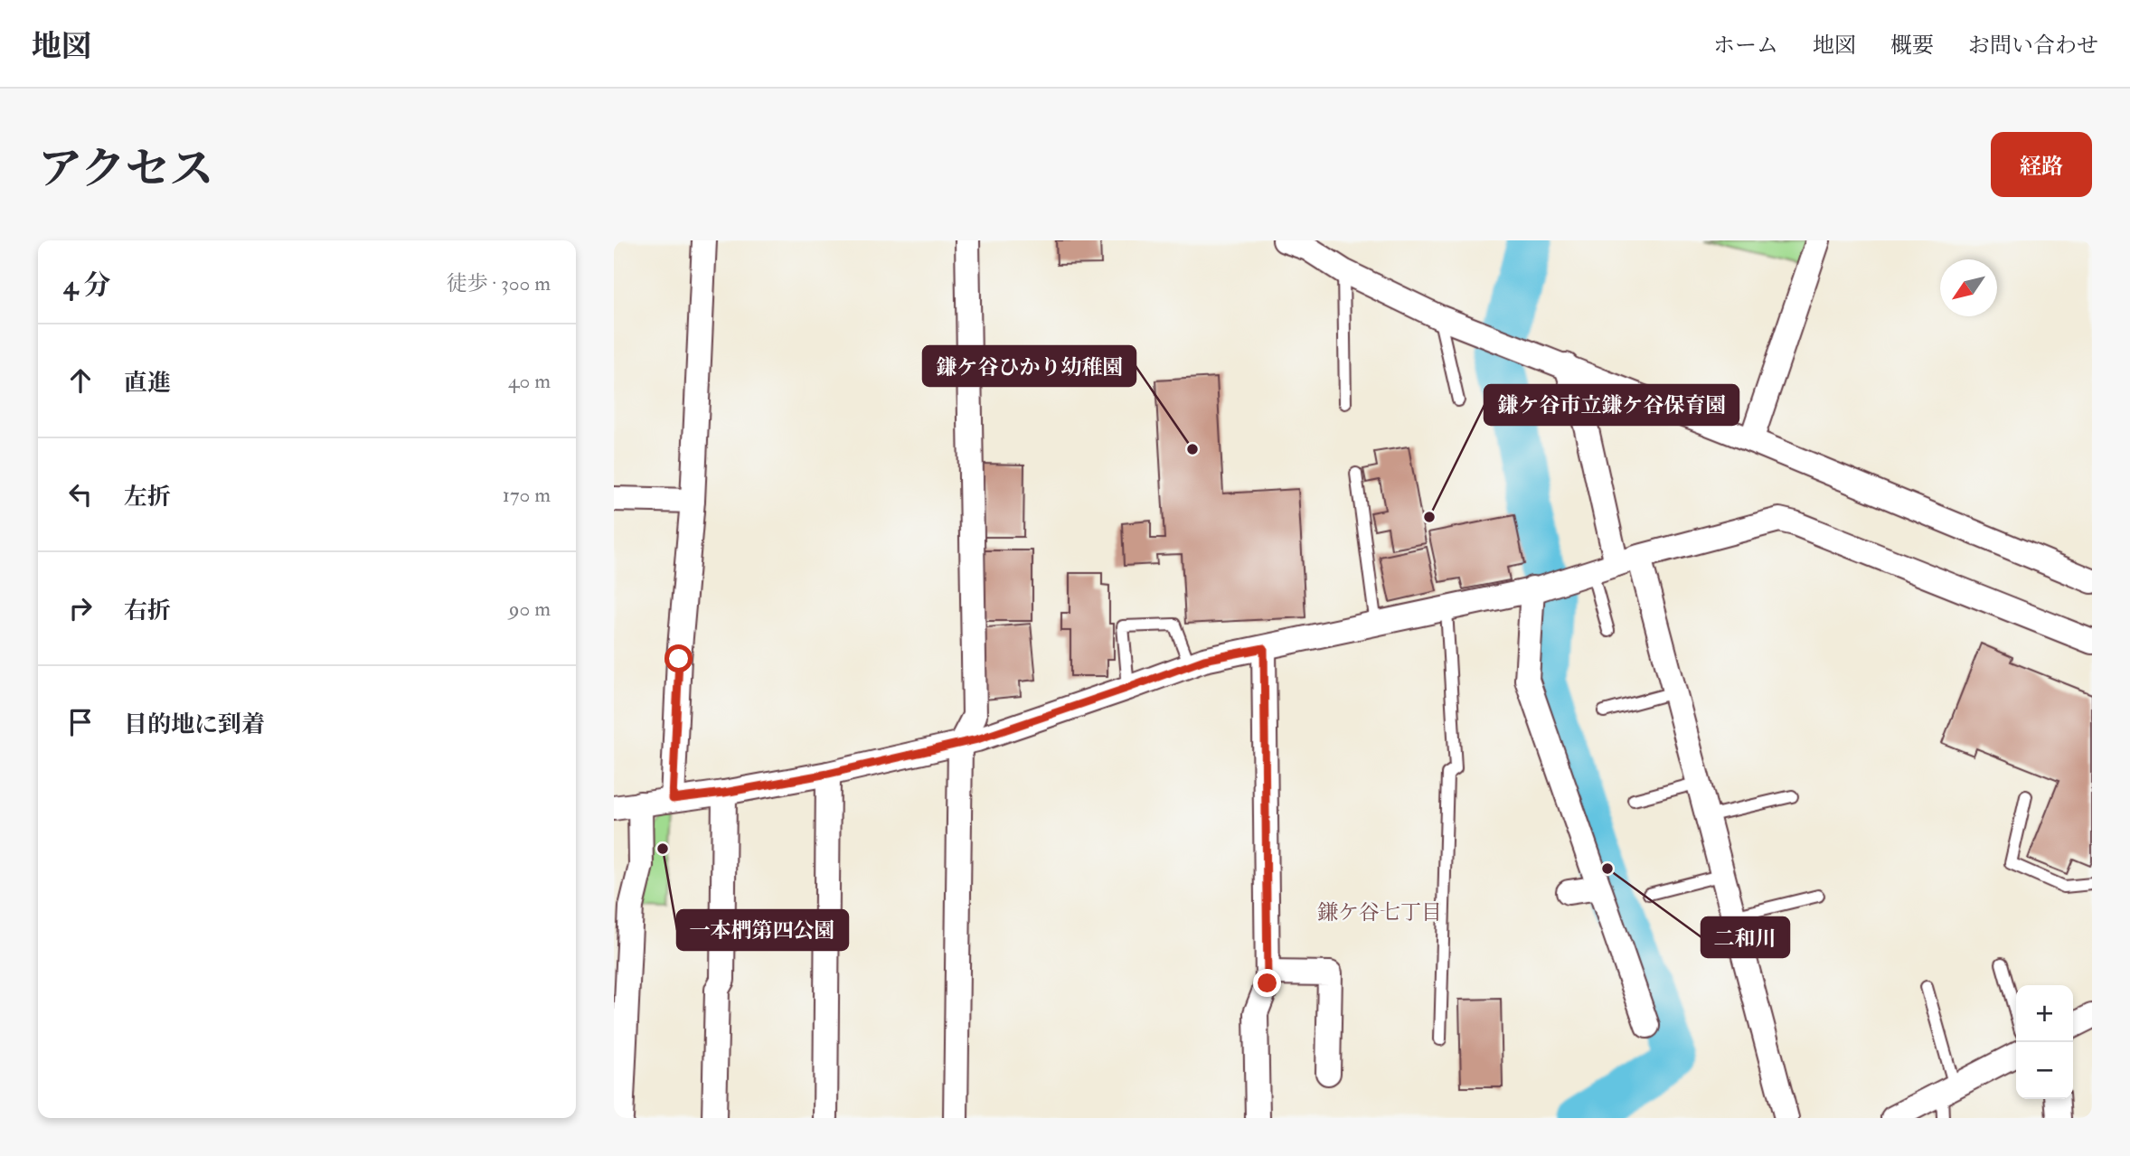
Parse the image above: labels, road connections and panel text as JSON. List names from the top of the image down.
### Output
{
  "districts": ["鎌ケ谷七丁目"],
  "places": [
    "鎌ケ谷ひかり幼稚園",
    "鎌ケ谷市立鎌ケ谷保育園",
    "一本椚第四公園",
    "二和川"
  ],
  "north": "bottom left",
  "page": {
    "header": "地図",
    "nav": [
      "ホーム",
      "地図",
      "概要",
      "お問い合わせ"
    ],
    "buttons": "経路",
    "title": "アクセス",
    "heading": ["4 分", "徒歩 · 300 m"],
    "list": [
      ["直進", "40 m"],
      ["左折", "170 m"],
      ["右折", "90 m"],
      "目的地に到着"
    ],
    "map_buttons": ["+", "−"]
  }
}
